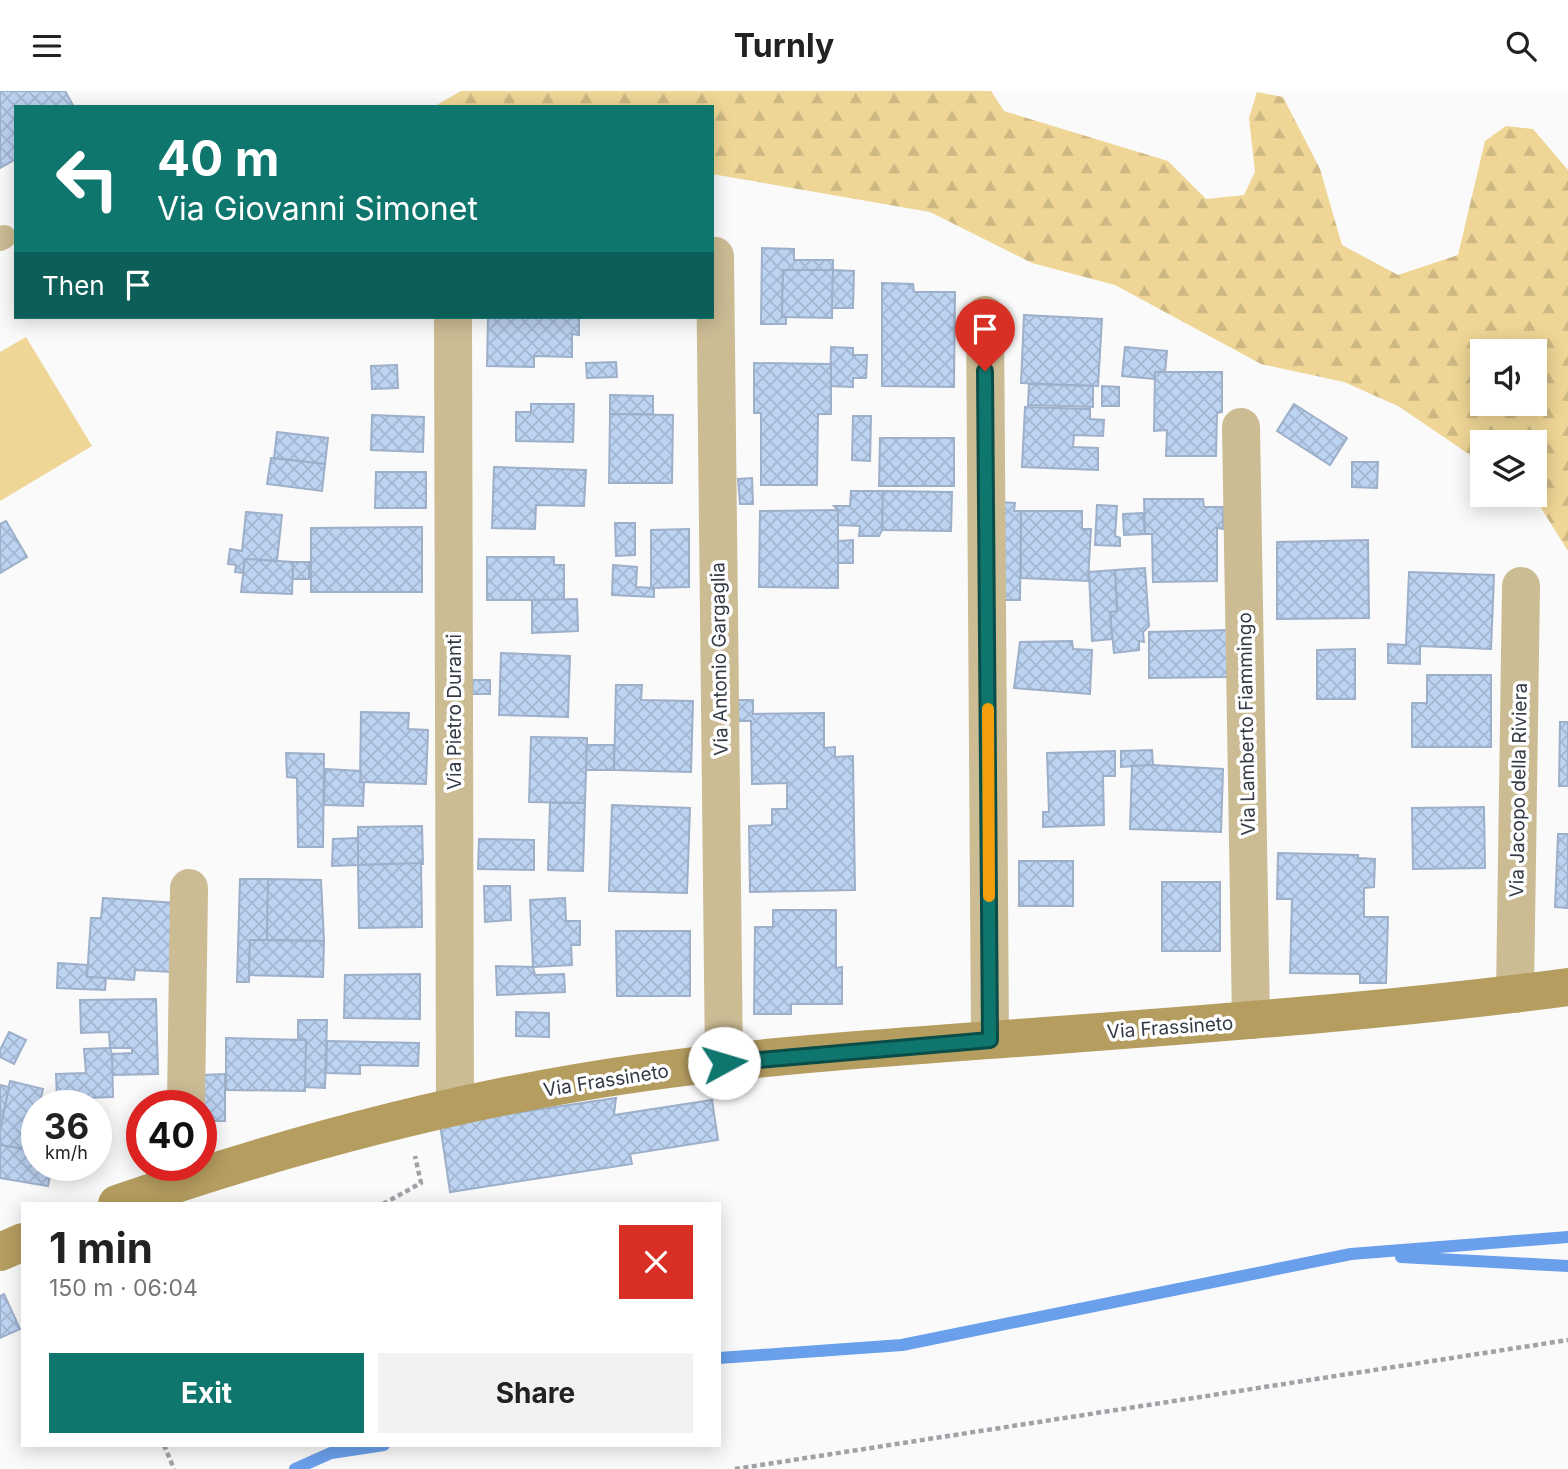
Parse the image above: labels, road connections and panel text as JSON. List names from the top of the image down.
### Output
{
  "streets": {
    "street": [
      "Via Antonio Gargaglia",
      "Via Pietro Duranti",
      "Via Lamberto Fiammingo",
      "Via Jacopo della Riviera",
      "Via Frassineto"
    ]
  },
  "crossings": [
    ["Via Antonio Gargaglia", "Via Frassineto"],
    ["Via Pietro Duranti", "Via Frassineto"],
    ["Via Lamberto Fiammingo", "Via Frassineto"],
    ["Via Jacopo della Riviera", "Via Frassineto"]
  ],
  "page": {
    "header": "Turnly",
    "turn": ["40 m", "Via Giovanni Simonet"],
    "then": "Then",
    "speed": "36 km/h",
    "limit": "40",
    "heading": ["1 min", "150 m · 06:04"],
    "buttons": ["Exit", "Share"]
  }
}
